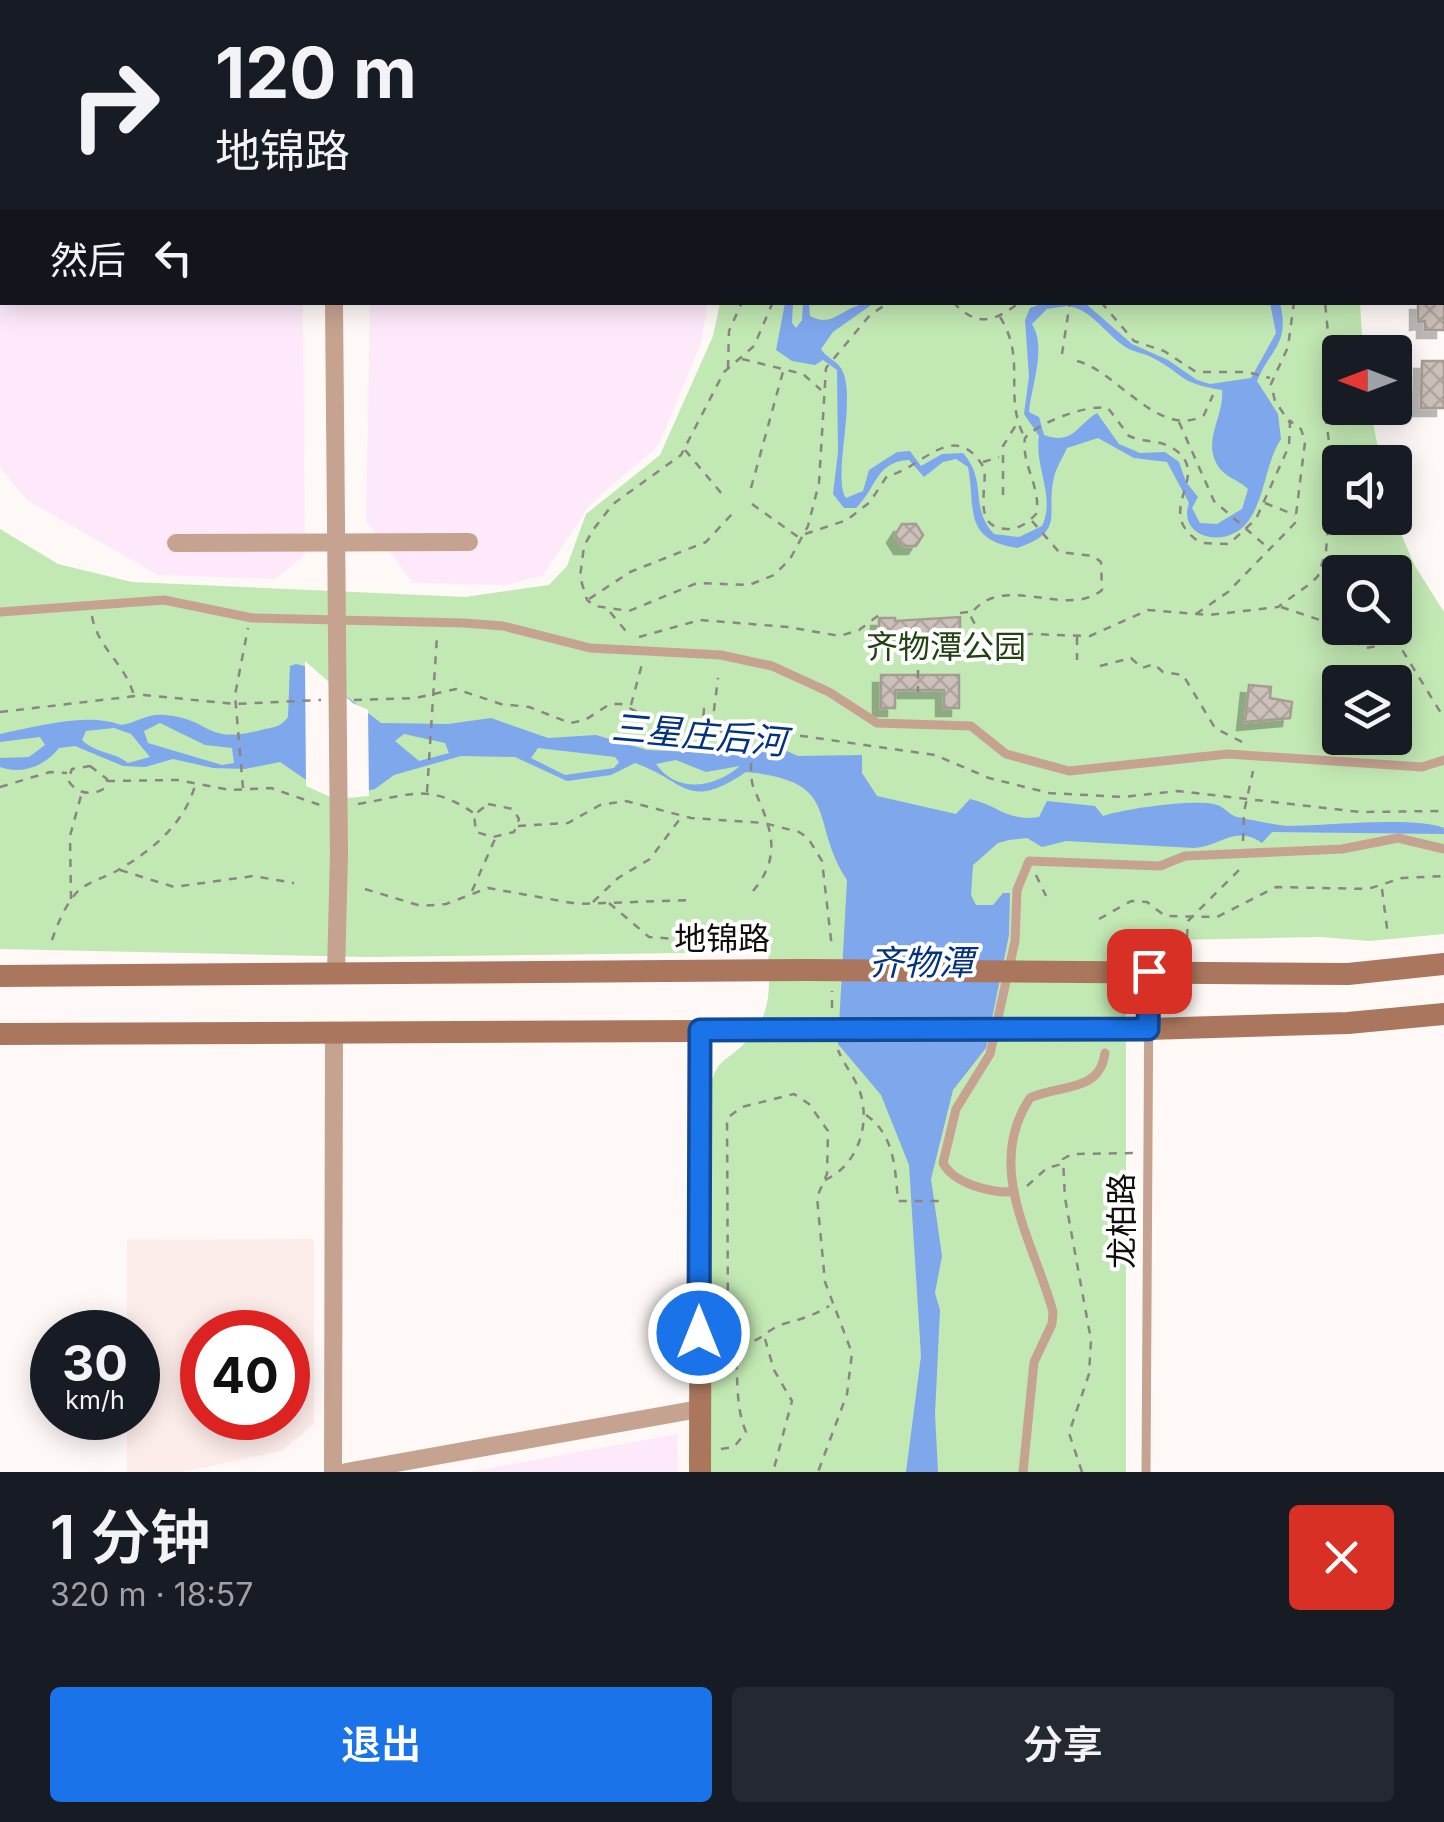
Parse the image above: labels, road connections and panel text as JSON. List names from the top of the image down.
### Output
{
  "streets": {
    "street": ["地锦路"],
    "lane": ["龙柏路"]
  },
  "crossings": [
    ["地锦路", "龙柏路"]
  ],
  "water": ["三星庄后河", "齐物潭"],
  "parks": ["齐物潭公园"],
  "north": "left",
  "page": {
    "turn": ["120 m", "地锦路"],
    "then": "然后",
    "speed": "30 km/h",
    "limit": "40",
    "heading": ["1 分钟", "320 m · 18:57"],
    "buttons": ["退出", "分享"]
  }
}
